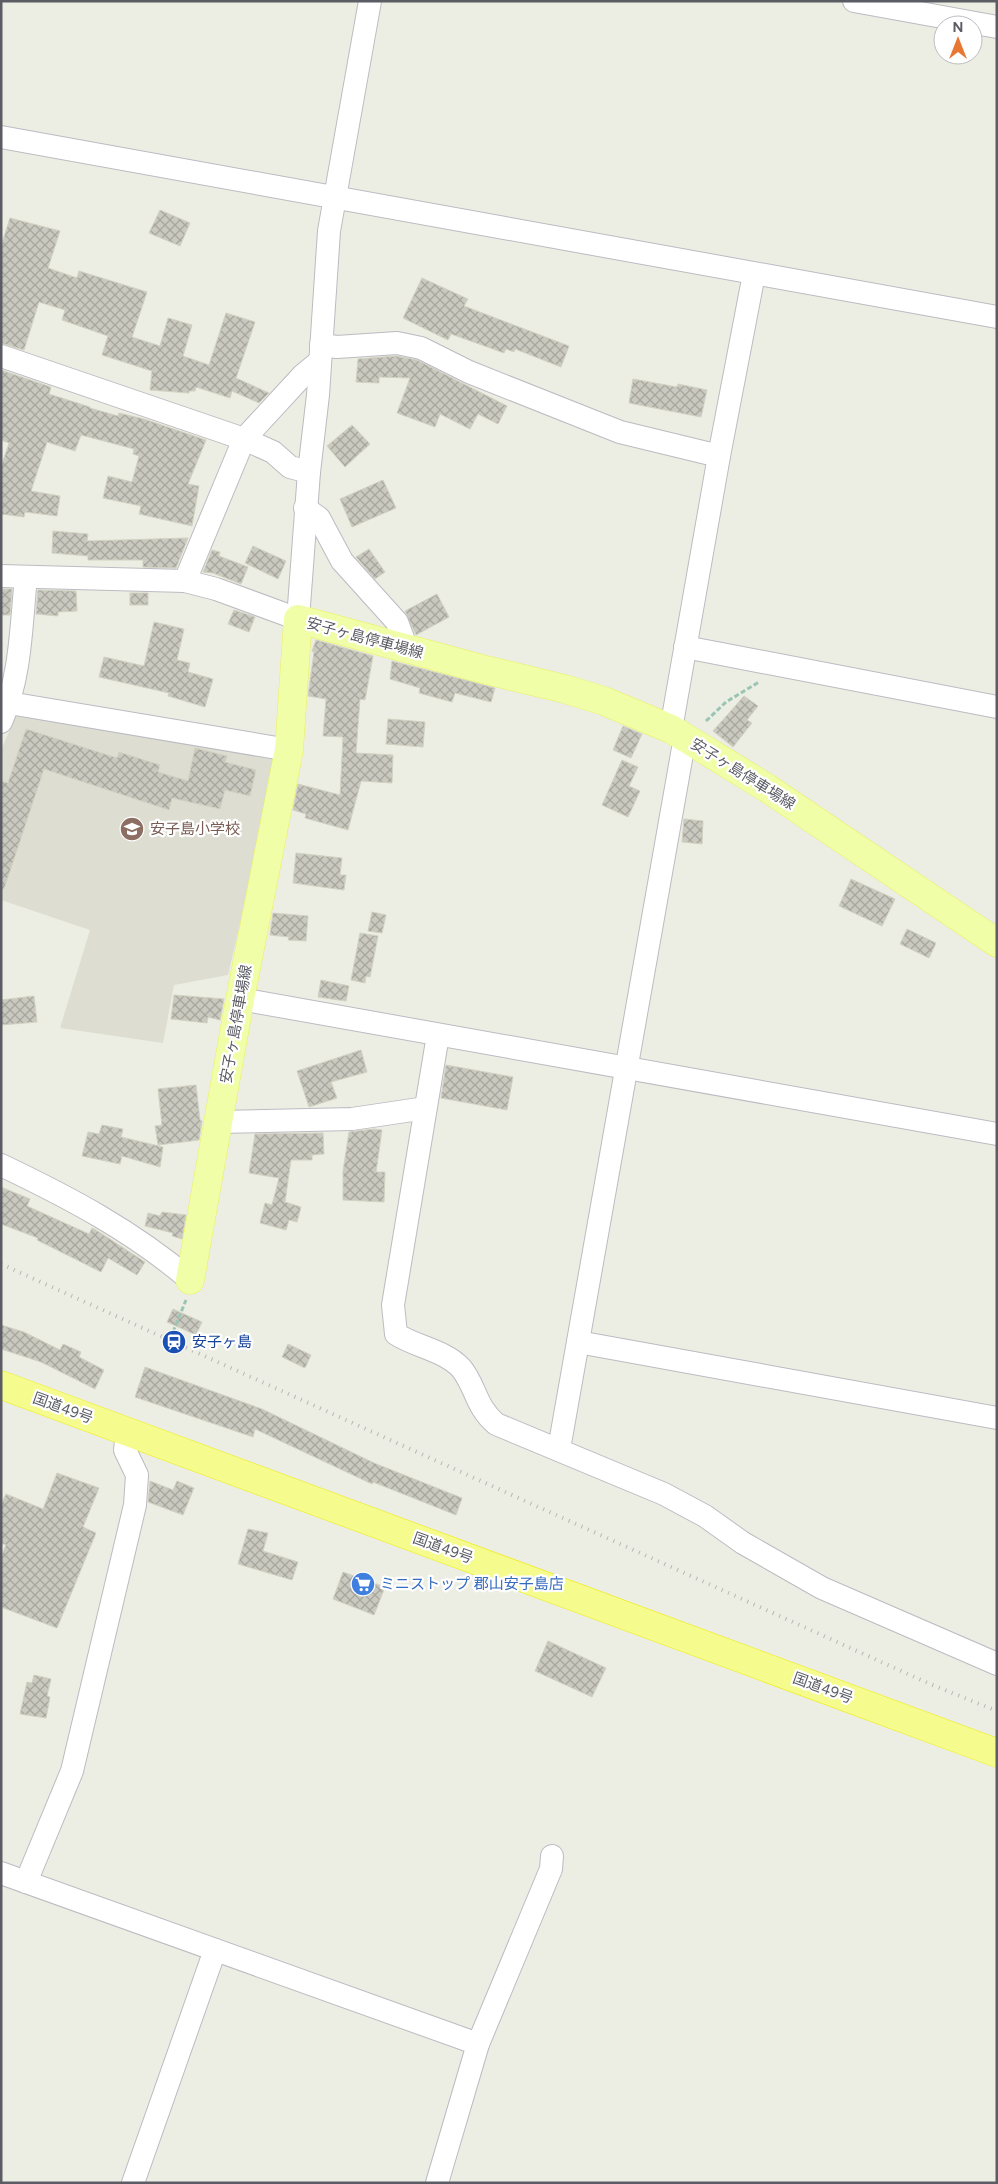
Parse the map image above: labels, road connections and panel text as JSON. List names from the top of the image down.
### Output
{
  "streets": {
    "highway": ["国道49号"],
    "main road": ["安子ヶ島停車場線"]
  },
  "places": {
    "school or university": ["安子島小学校"],
    "station": ["安子ヶ島"],
    "supermarket": ["ミニストップ 郡山安子島店"]
  },
  "north": "top"
}
